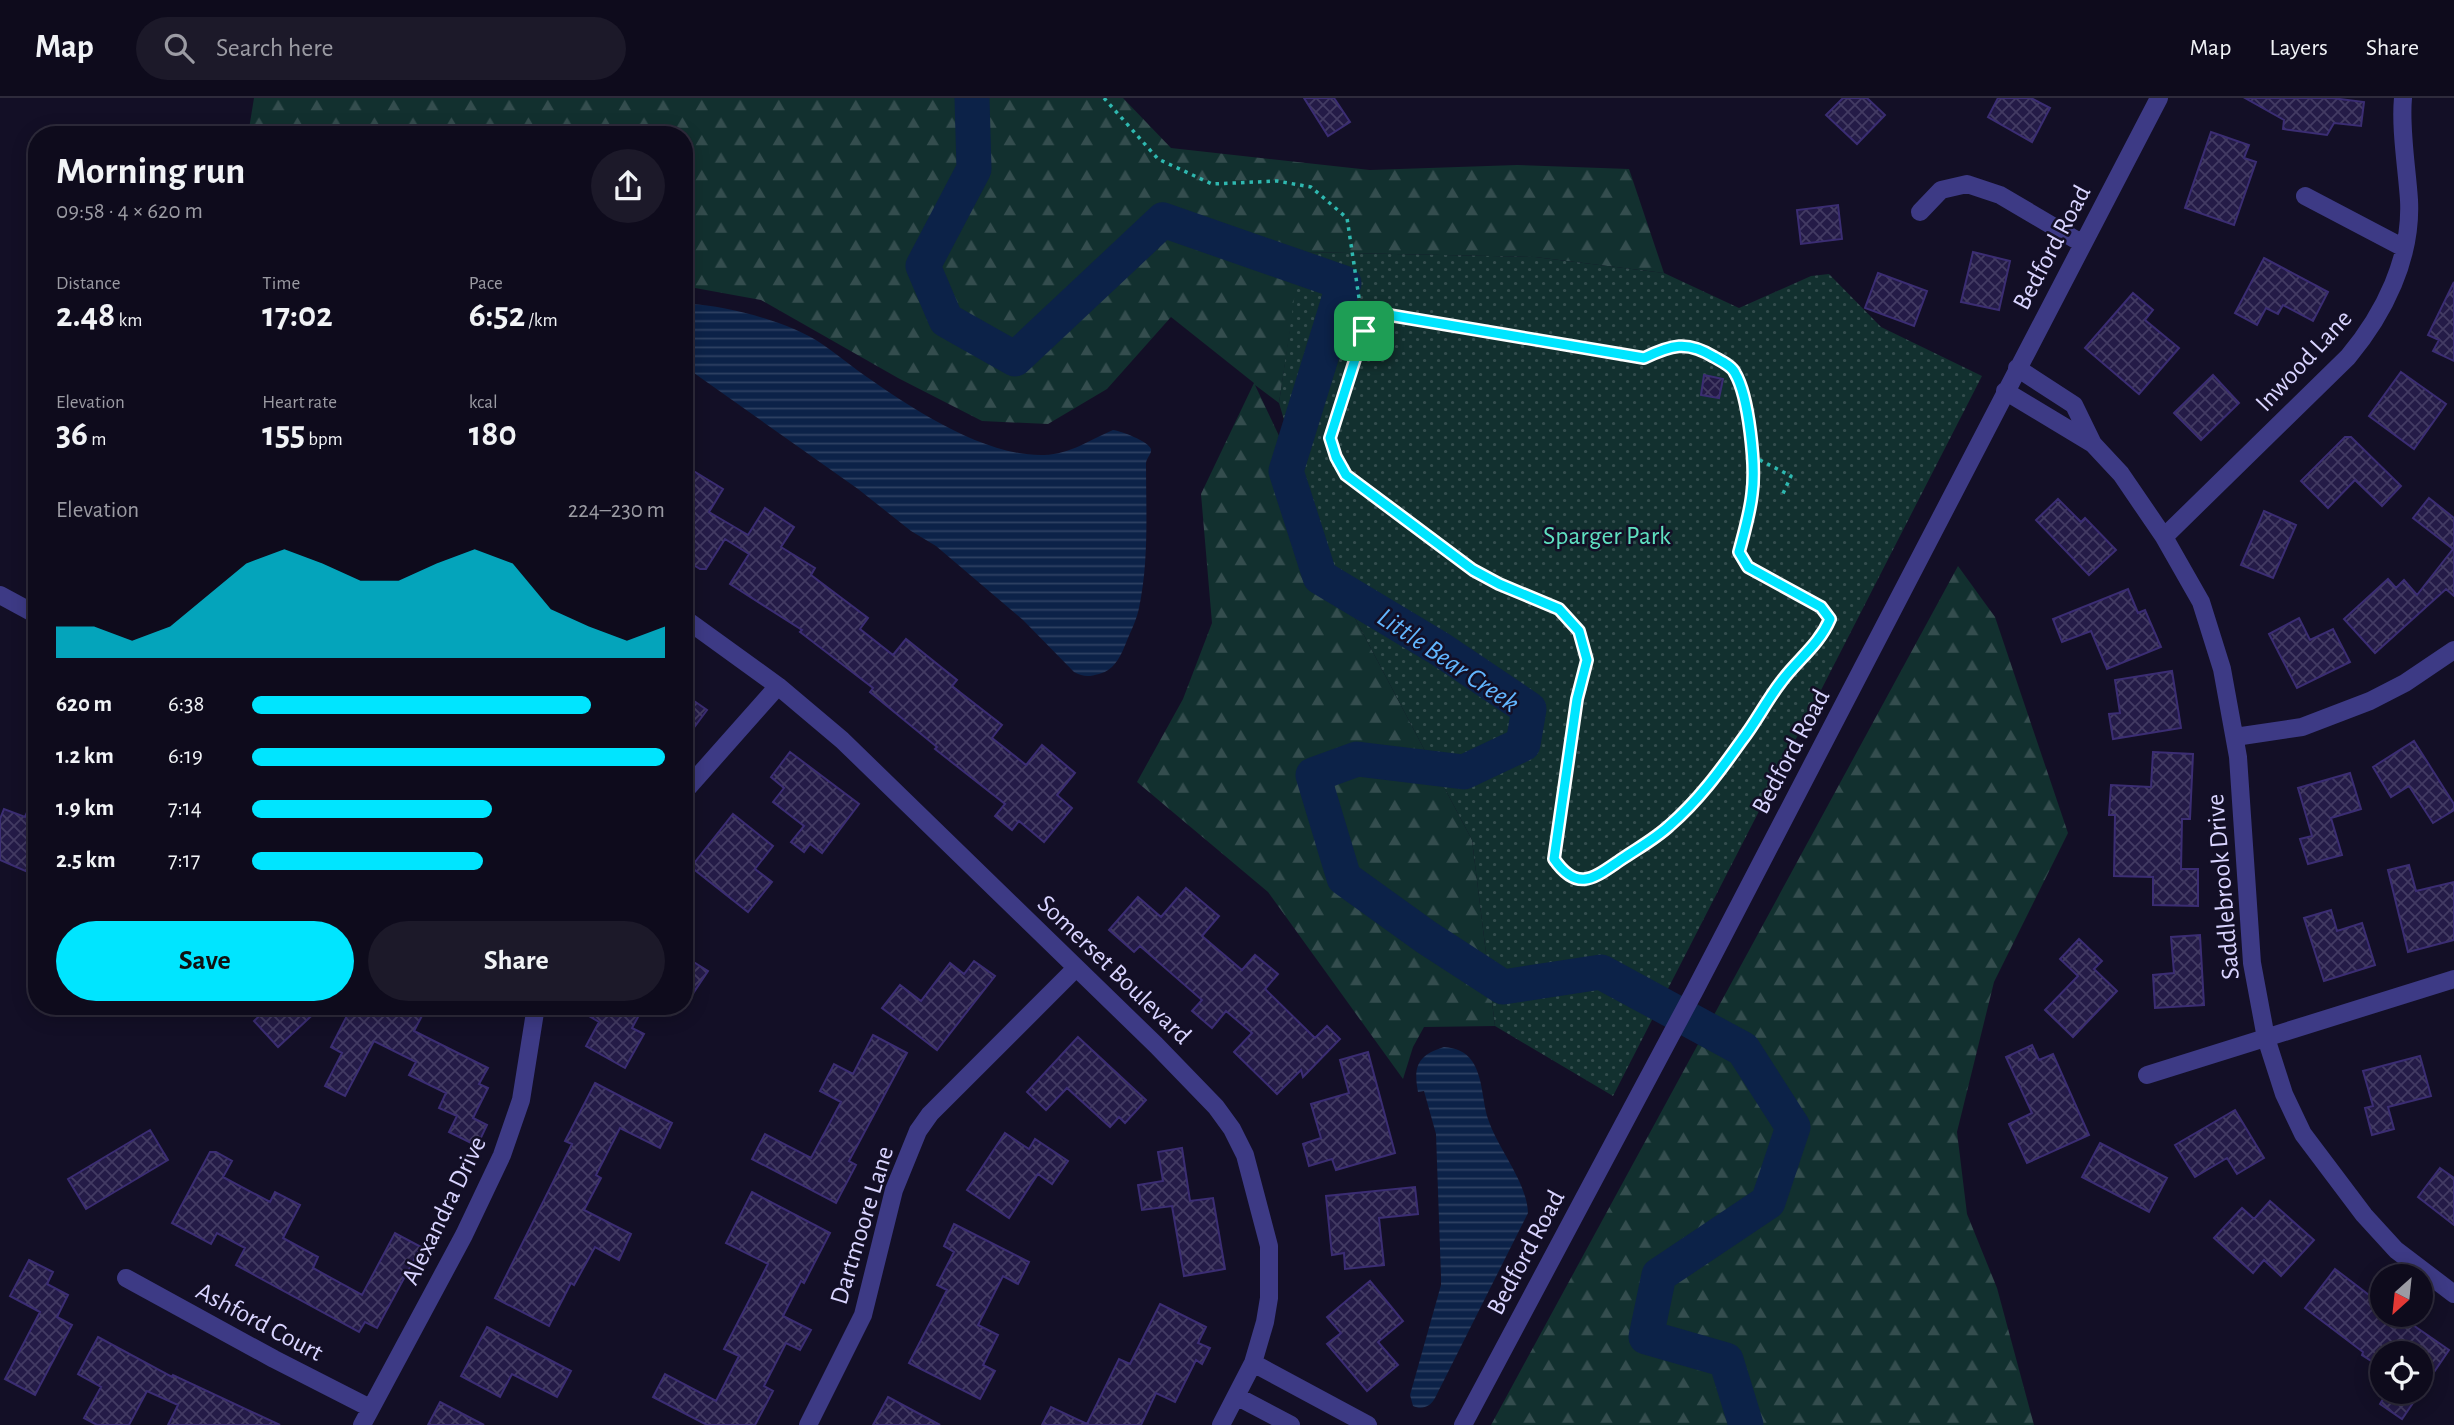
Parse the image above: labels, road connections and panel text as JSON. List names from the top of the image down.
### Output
{
  "streets": {
    "street": [
      "Bedford Road",
      "Inwood Lane",
      "Saddlebrook Drive",
      "Somerset Boulevard",
      "Alexandra Drive",
      "Dartmoore Lane",
      "Ashford Court"
    ]
  },
  "crossings": [
    ["Bedford Road", "Saddlebrook Drive"],
    ["Inwood Lane", "Saddlebrook Drive"],
    ["Somerset Boulevard", "Dartmoore Lane"],
    ["Alexandra Drive", "Ashford Court"]
  ],
  "water": ["Little Bear Creek"],
  "parks": ["Sparger Park"],
  "north": "bottom left",
  "page": {
    "header": "Map",
    "search": "Search here",
    "nav": ["Map", "Layers", "Share"],
    "heading": ["Morning run", "09:58 · 4 × 620 m"],
    "stats": [
      ["Distance", "2.48 km"],
      ["Time", "17:02"],
      ["Pace", "6:52 /km"],
      ["Elevation", "36 m"],
      ["Heart rate", "155 bpm"],
      ["kcal", "180"]
    ],
    "chart": ["Elevation", "224–230 m"],
    "list": [
      {
        "name": "620 m",
        "note": "6:38"
      },
      {
        "name": "1.2 km",
        "note": "6:19"
      },
      {
        "name": "1.9 km",
        "note": "7:14"
      },
      {
        "name": "2.5 km",
        "note": "7:17"
      }
    ],
    "buttons": ["Save", "Share"]
  }
}
